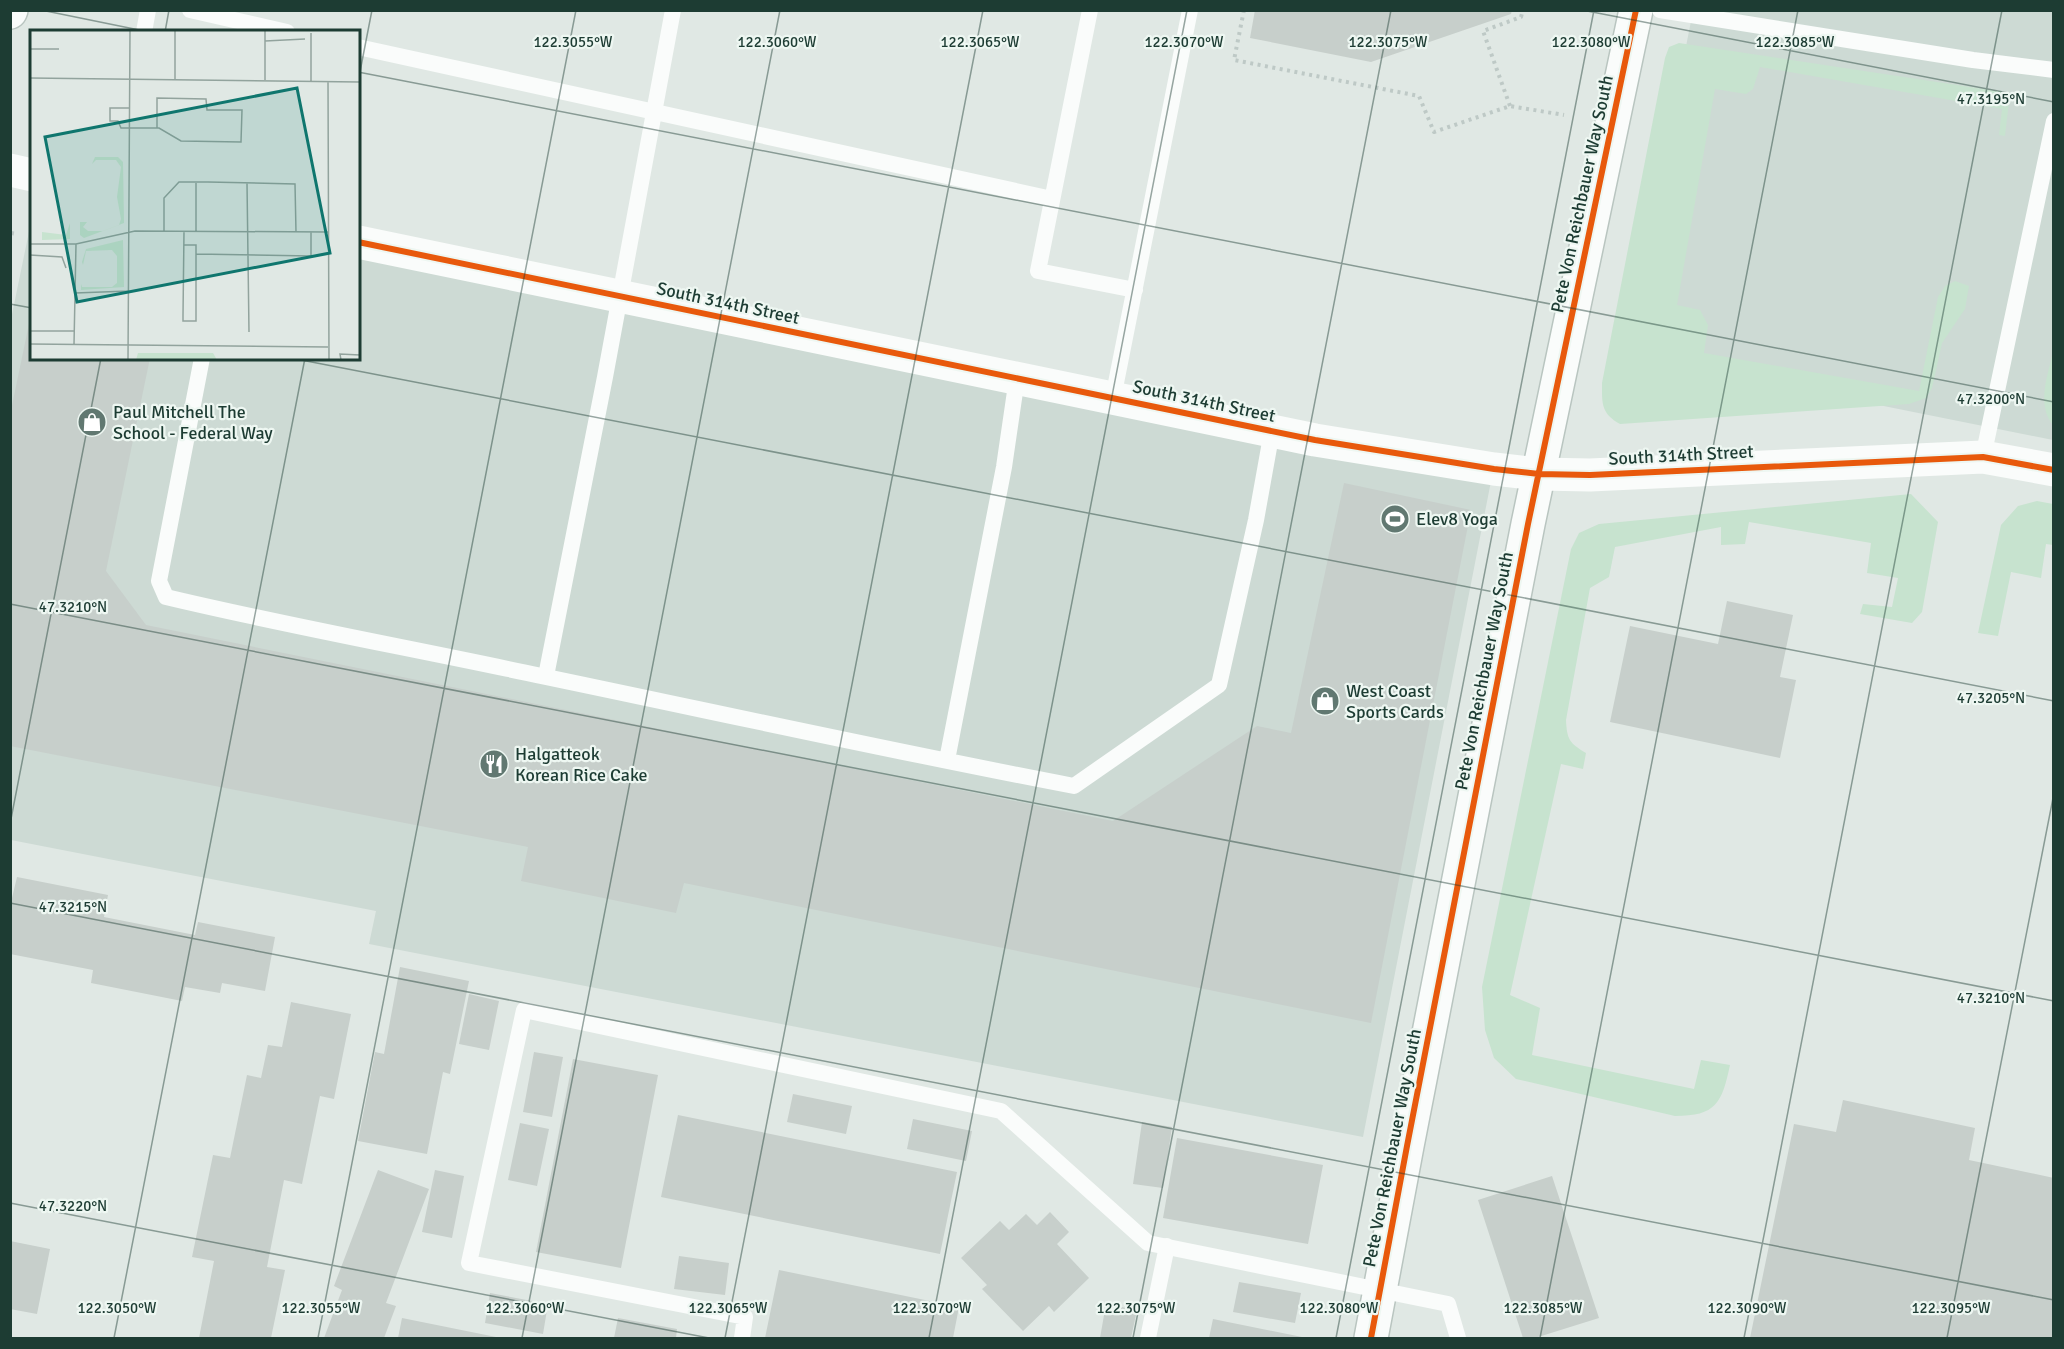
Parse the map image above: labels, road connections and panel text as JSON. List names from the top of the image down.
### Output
{
  "streets": {
    "street": ["Pete Von Reichbauer Way South", "South 314th Street"]
  },
  "crossings": [
    ["Pete Von Reichbauer Way South", "South 314th Street"]
  ],
  "places": {
    "shop": ["Paul Mitchell The School - Federal Way", "West Coast Sports Cards"],
    "sports": ["Elev8 Yoga"],
    "restaurant": ["Halgatteok Korean Rice Cake"]
  },
  "coordinates": [
    "122.3055°W",
    "122.3085°W",
    "122.3060°W",
    "122.3065°W",
    "122.3070°W",
    "122.3075°W",
    "122.3080°W",
    "47.3195°N",
    "47.3200°N",
    "47.3210°N",
    "47.3205°N",
    "47.3215°N",
    "47.3220°N",
    "122.3050°W",
    "122.3090°W",
    "122.3095°W"
  ]
}
